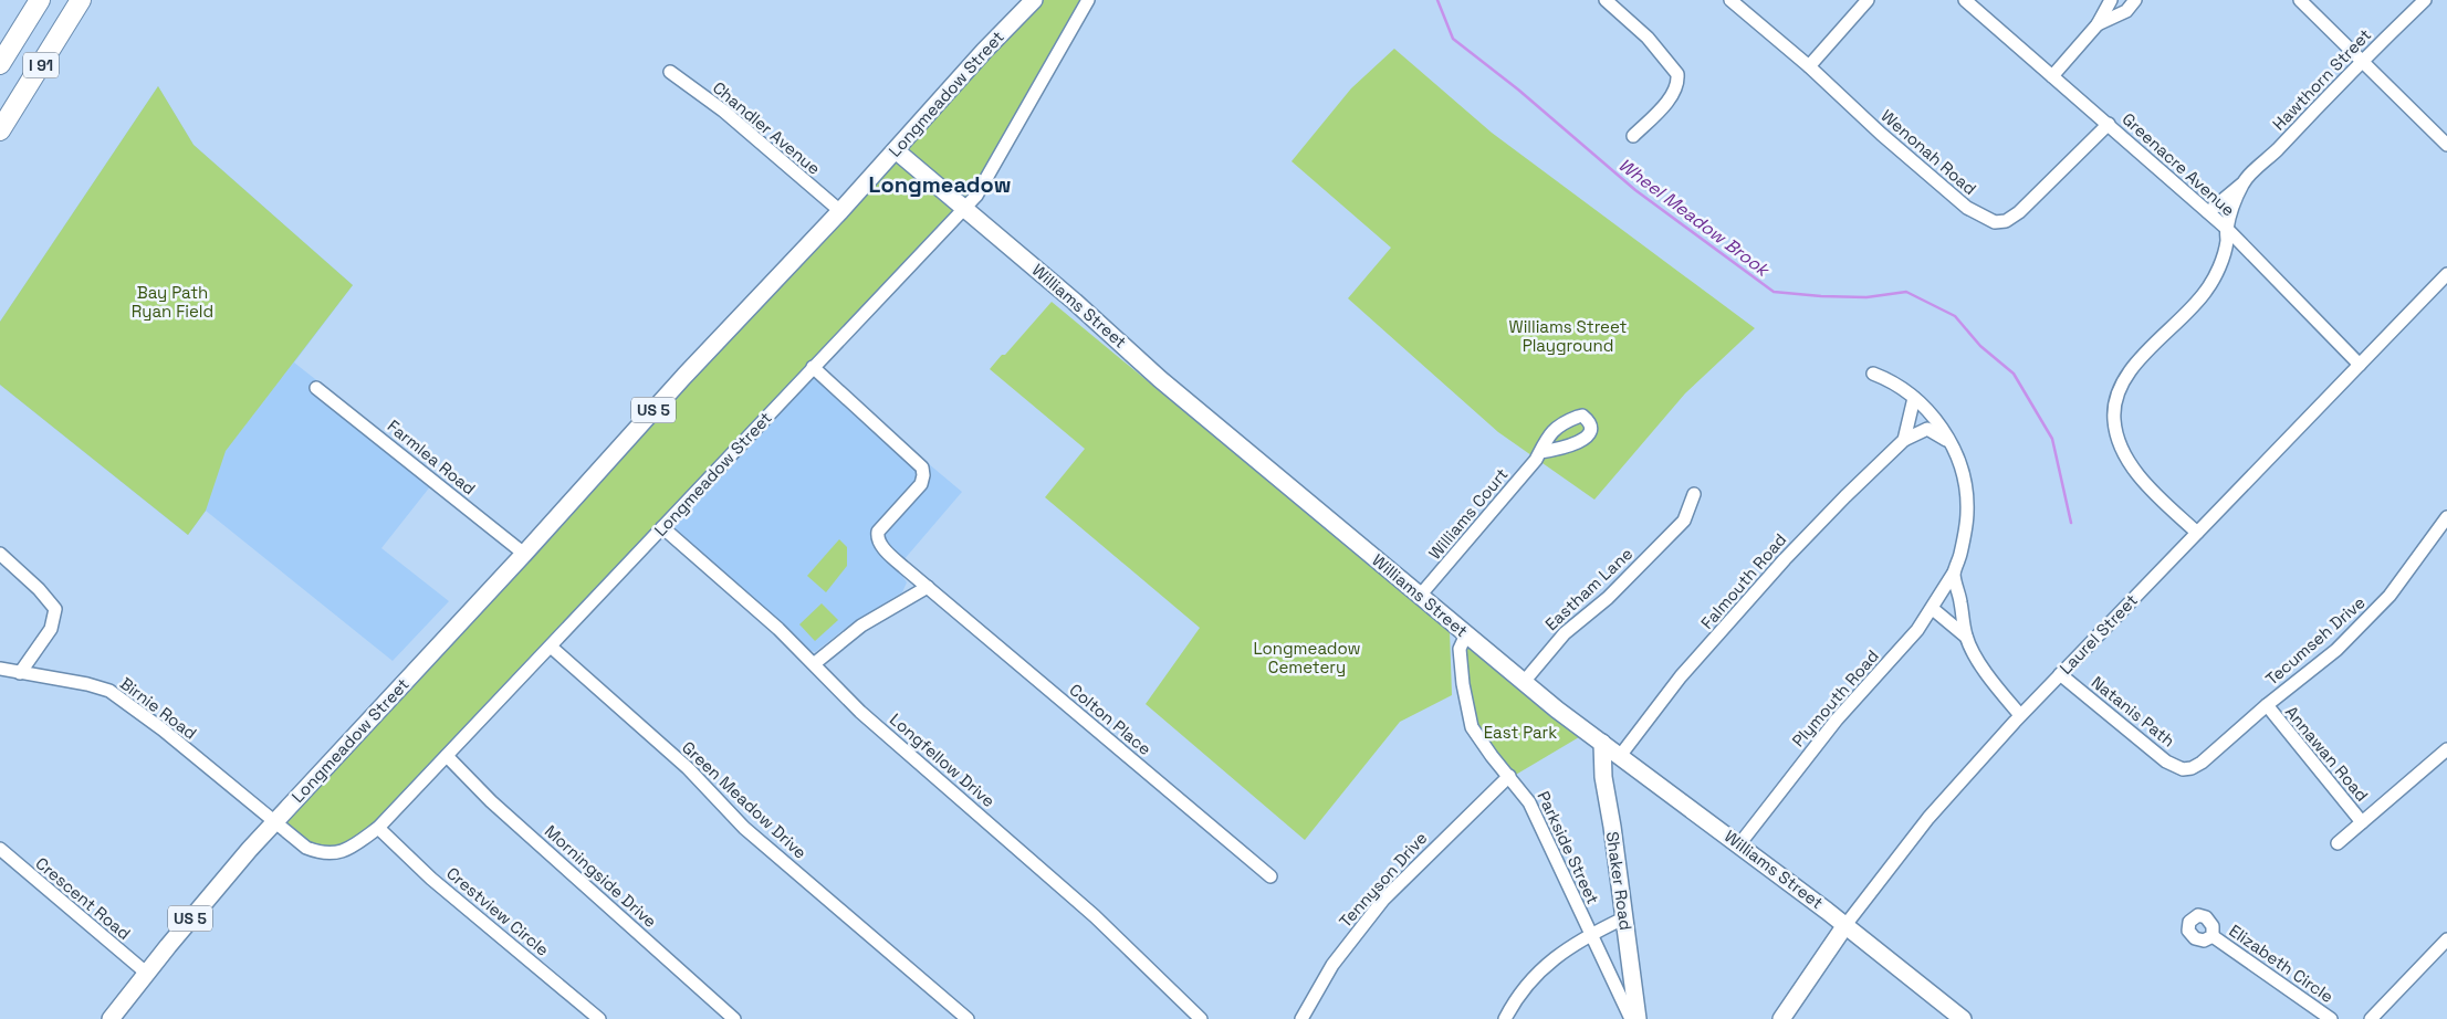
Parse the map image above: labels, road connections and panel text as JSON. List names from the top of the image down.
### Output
{
  "streets": {
    "highway": ["I 91"],
    "main road": [
      "Longmeadow Street",
      "Williams Street",
      "US 5",
      "Laurel Street",
      "Shaker Road"
    ],
    "street": [
      "Hawthorn Street",
      "Chandler Avenue",
      "Wenonah Road",
      "Greenacre Avenue",
      "Farmlea Road",
      "Williams Court",
      "Falmouth Road",
      "Eastham Lane",
      "Tecumseh Drive",
      "Plymouth Road",
      "Birnie Road",
      "Natanis Path",
      "Colton Place",
      "Annawan Road",
      "Longfellow Drive",
      "Green Meadow Drive",
      "Parkside Street",
      "Morningside Drive",
      "Tennyson Drive",
      "Crescent Road",
      "Crestview Circle",
      "Elizabeth Circle"
    ]
  },
  "crossings": [
    ["Hawthorn Street", "Greenacre Avenue"],
    ["Hawthorn Street", "Laurel Street"],
    ["Longmeadow Street", "Chandler Avenue"],
    ["Longmeadow Street", "Williams Street"],
    ["Longmeadow Street", "Farmlea Road"],
    ["Longmeadow Street", "Birnie Road"],
    ["Longmeadow Street", "Colton Place"],
    ["Longmeadow Street", "Longfellow Drive"],
    ["Longmeadow Street", "Green Meadow Drive"],
    ["Longmeadow Street", "Morningside Drive"],
    ["Longmeadow Street", "Crescent Road"],
    ["Longmeadow Street", "Crestview Circle"],
    ["Wenonah Road", "Greenacre Avenue"],
    ["Greenacre Avenue", "Laurel Street"],
    ["Williams Street", "Williams Court"],
    ["Williams Street", "Falmouth Road"],
    ["Williams Street", "Eastham Lane"],
    ["Williams Street", "Laurel Street"],
    ["Williams Street", "Plymouth Road"],
    ["Williams Street", "Parkside Street"],
    ["Williams Street", "Shaker Road"],
    ["Falmouth Road", "Plymouth Road"],
    ["Laurel Street", "Natanis Path"],
    ["Tecumseh Drive", "Natanis Path"],
    ["Tecumseh Drive", "Annawan Road"],
    ["Parkside Street", "Tennyson Drive"]
  ],
  "districts": ["Longmeadow"],
  "water": ["Wheel Meadow Brook"],
  "parks": [
    "Bay Path Ryan Field",
    "Williams Street Playground",
    "Longmeadow Cemetery",
    "East Park"
  ]
}
